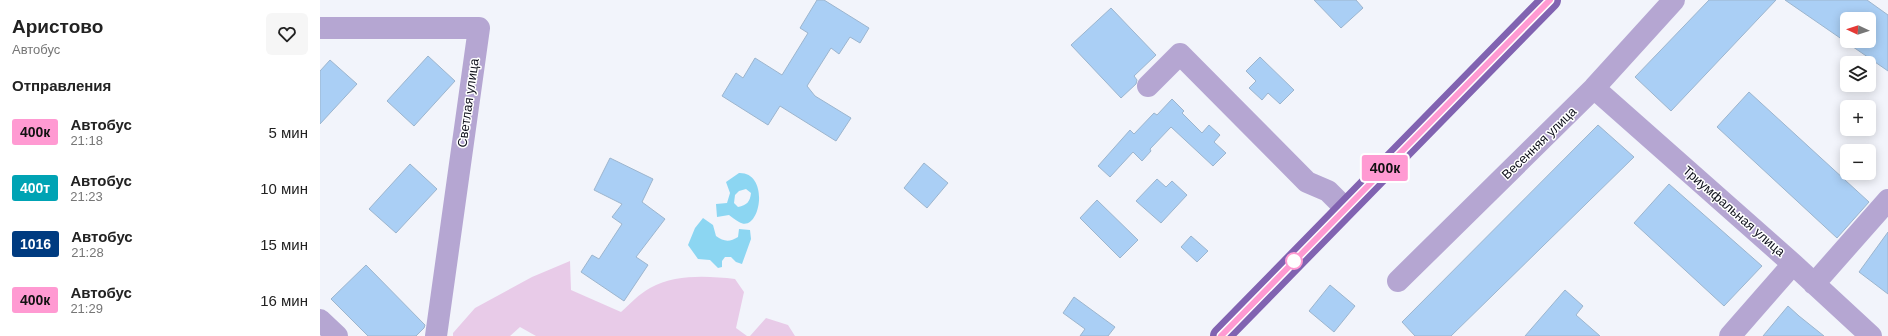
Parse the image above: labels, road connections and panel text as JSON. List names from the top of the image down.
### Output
{
  "streets": {
    "street": ["Светлая улица", "Весенняя улица", "Триумфальная улица"]
  },
  "crossings": [
    ["Весенняя улица", "Триумфальная улица"]
  ],
  "lines": ["bus line 400к"],
  "north": "left",
  "page": {
    "heading": [
      ["Аристово", "Автобус"],
      "Отправления"
    ],
    "on_map": "400к",
    "map_buttons": ["+", "−"],
    "list": [
      {
        "mark": "400к",
        "name": "Автобус",
        "note": "21:18",
        "value": "5 мин"
      },
      {
        "mark": "400т",
        "name": "Автобус",
        "note": "21:23",
        "value": "10 мин"
      },
      {
        "mark": "1016",
        "name": "Автобус",
        "note": "21:28",
        "value": "15 мин"
      },
      {
        "mark": "400к",
        "name": "Автобус",
        "note": "21:29",
        "value": "16 мин"
      }
    ]
  }
}
